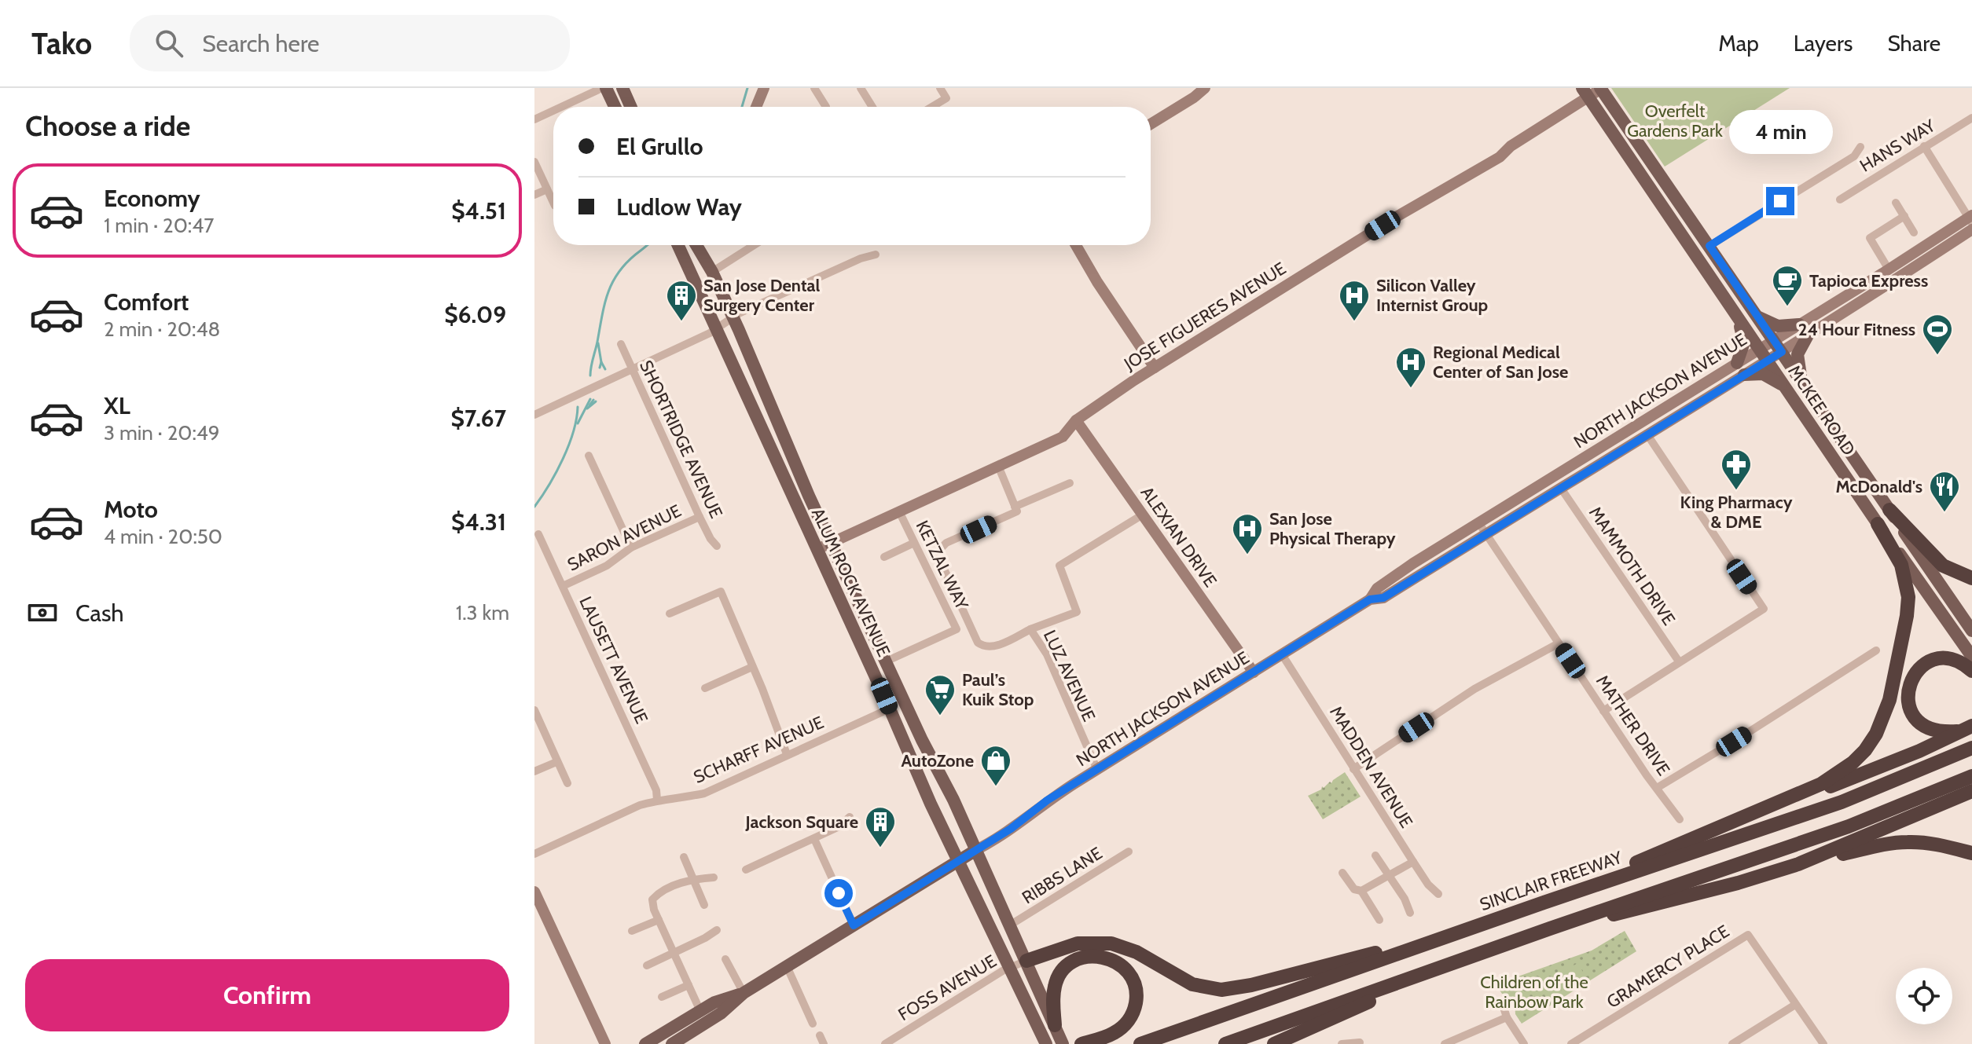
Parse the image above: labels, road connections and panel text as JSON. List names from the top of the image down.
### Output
{
  "streets": {
    "highway": ["SINCLAIR FREEWAY"],
    "main road": [
      "JOSE FIGUERES AVENUE",
      "NORTH JACKSON AVENUE",
      "MCKEE ROAD",
      "ALEXIAN DRIVE",
      "ALUM ROCK AVENUE"
    ],
    "street": [
      "HANS WAY",
      "SHORTRIDGE AVENUE",
      "SARON AVENUE",
      "KETZAL WAY",
      "MAMMOTH DRIVE",
      "LAUSETT AVENUE",
      "LUZ AVENUE",
      "MATHER DRIVE",
      "SCHARFF AVENUE",
      "MADDEN AVENUE",
      "RIBBS LANE",
      "GRAMERCY PLACE",
      "FOSS AVENUE"
    ]
  },
  "crossings": [
    ["JOSE FIGUERES AVENUE", "MCKEE ROAD"],
    ["JOSE FIGUERES AVENUE", "ALEXIAN DRIVE"],
    ["JOSE FIGUERES AVENUE", "KETZAL WAY"],
    ["JOSE FIGUERES AVENUE", "ALUM ROCK AVENUE"],
    ["NORTH JACKSON AVENUE", "MCKEE ROAD"],
    ["NORTH JACKSON AVENUE", "ALEXIAN DRIVE"],
    ["NORTH JACKSON AVENUE", "MAMMOTH DRIVE"],
    ["NORTH JACKSON AVENUE", "ALUM ROCK AVENUE"],
    ["NORTH JACKSON AVENUE", "LUZ AVENUE"],
    ["NORTH JACKSON AVENUE", "MATHER DRIVE"],
    ["NORTH JACKSON AVENUE", "MADDEN AVENUE"],
    ["SHORTRIDGE AVENUE", "SARON AVENUE"],
    ["ALEXIAN DRIVE", "LUZ AVENUE"],
    ["SARON AVENUE", "LAUSETT AVENUE"],
    ["KETZAL WAY", "ALUM ROCK AVENUE"],
    ["ALUM ROCK AVENUE", "SCHARFF AVENUE"],
    ["ALUM ROCK AVENUE", "RIBBS LANE"],
    ["ALUM ROCK AVENUE", "FOSS AVENUE"],
    ["LAUSETT AVENUE", "SCHARFF AVENUE"]
  ],
  "parks": ["Overfelt Gardens Park", "Children of the Rainbow Park"],
  "places": {
    "cafe": ["Tapioca Express"],
    "building": ["San Jose Dental Surgery Center", "Jackson Square"],
    "hospital": ["Silicon Valley Internist Group", "Regional Medical Center of San Jose", "San Jose Physical Therapy"],
    "sports": ["24 Hour Fitness"],
    "pharmacy": ["King Pharmacy & DME"],
    "restaurant": ["McDonald's"],
    "supermarket": ["Paul’s Kuik Stop"],
    "shop": ["AutoZone"]
  },
  "page": {
    "header": "Tako",
    "search": "Search here",
    "nav": ["Map", "Layers", "Share"],
    "heading": "Choose a ride",
    "banner": ["El Grullo", "Ludlow Way"],
    "bubble": "4 min",
    "list": [
      {
        "name": "Economy",
        "note": "1 min · 20:47",
        "value": "$4.51"
      },
      {
        "name": "Comfort",
        "note": "2 min · 20:48",
        "value": "$6.09"
      },
      {
        "name": "XL",
        "note": "3 min · 20:49",
        "value": "$7.67"
      },
      {
        "name": "Moto",
        "note": "4 min · 20:50",
        "value": "$4.31"
      }
    ],
    "pay": ["Cash", "1.3 km"],
    "buttons": "Confirm"
  }
}
